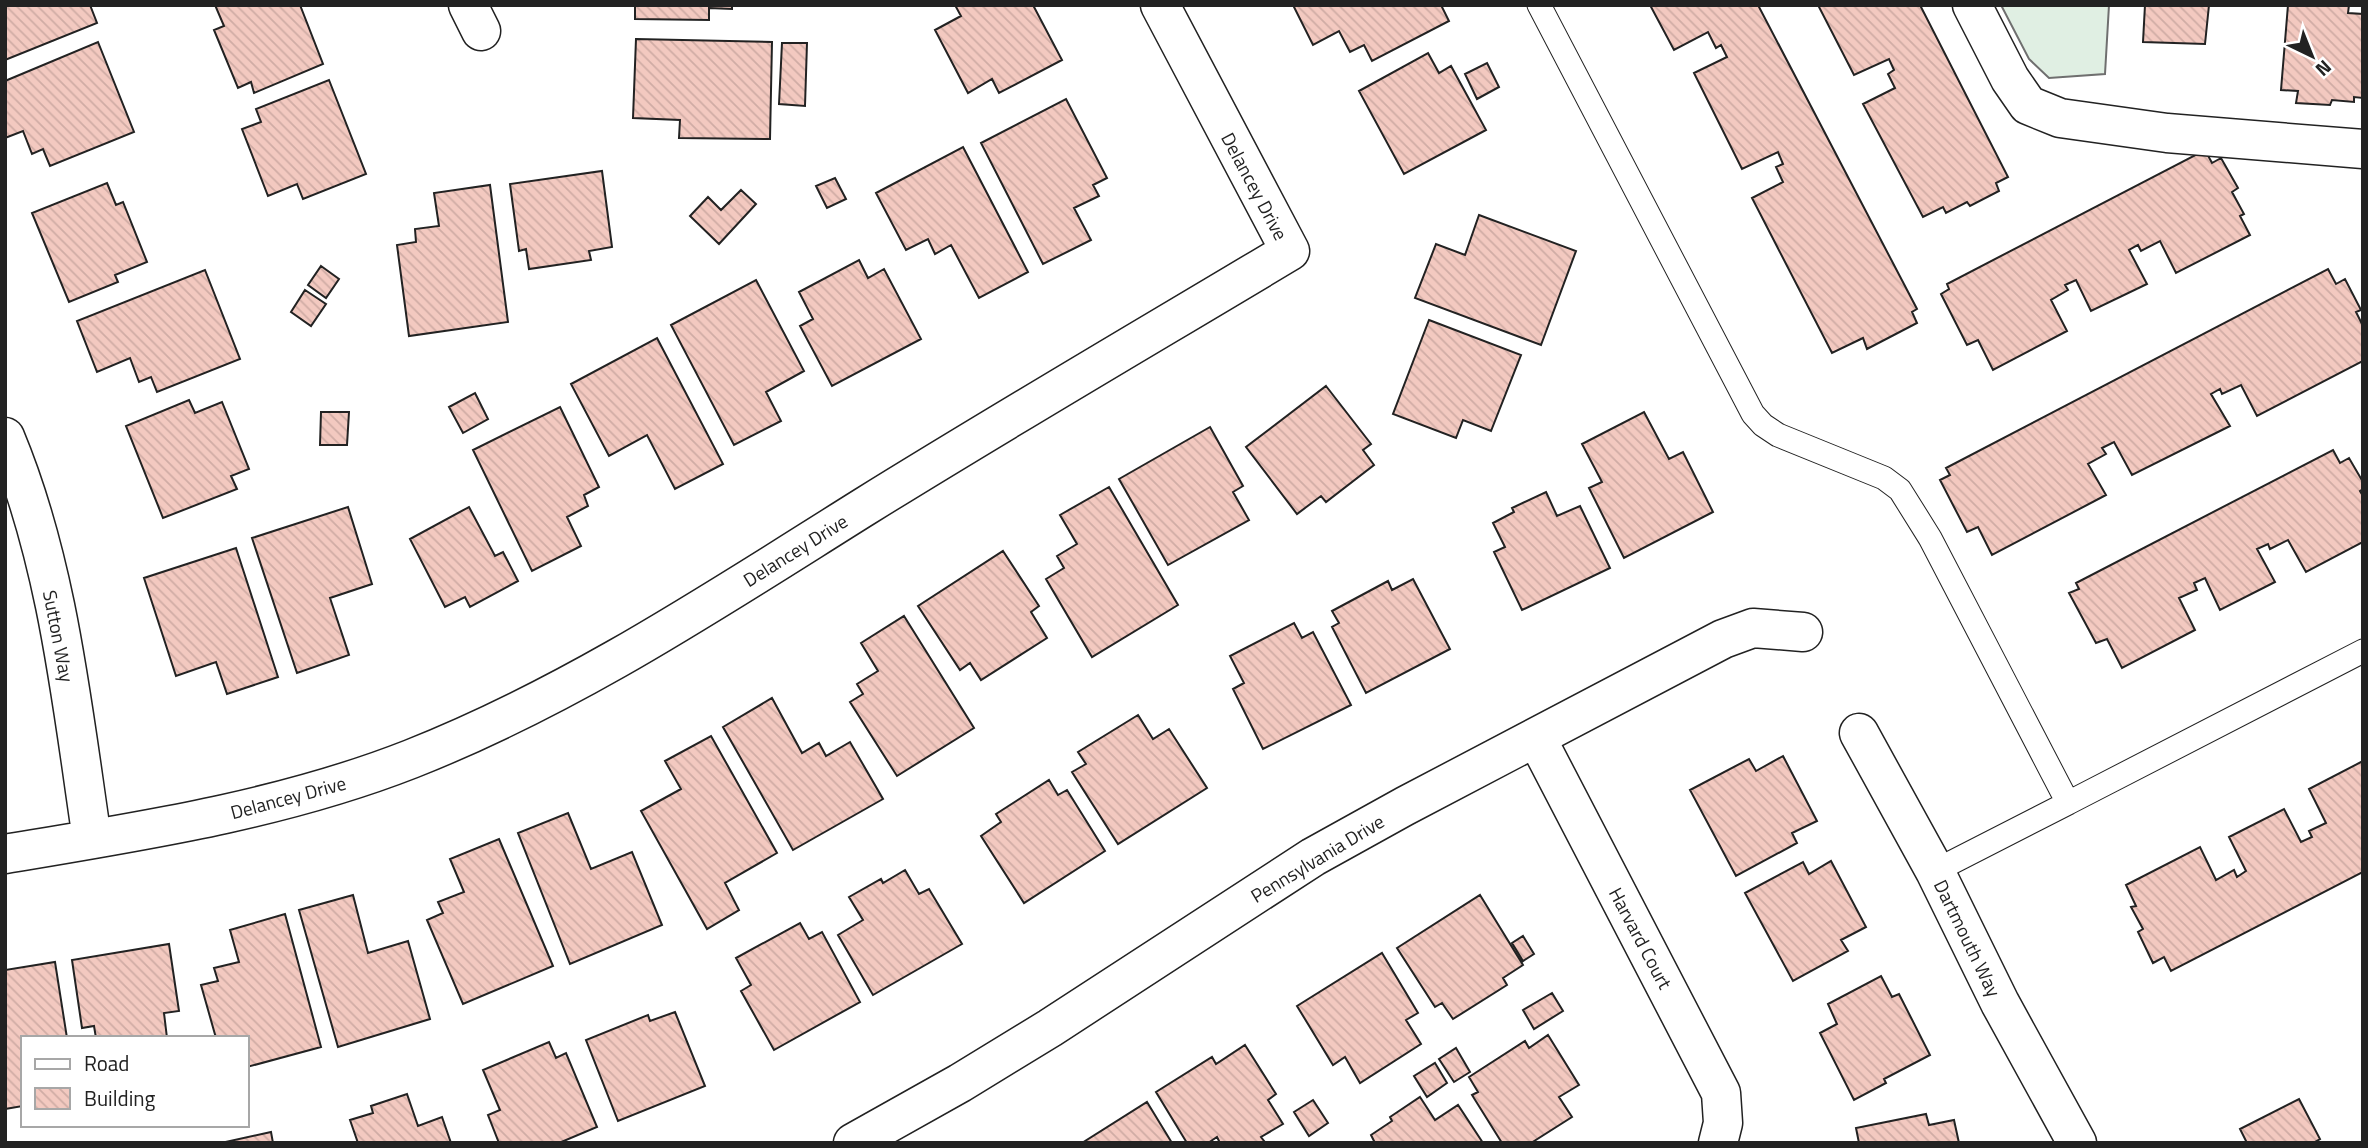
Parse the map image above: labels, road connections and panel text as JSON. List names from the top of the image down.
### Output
{
  "streets": {
    "street": [
      "Delancey Drive",
      "Sutton Way",
      "Pennsylvania Drive",
      "Harvard Court",
      "Dartmouth Way"
    ]
  },
  "crossings": [
    ["Delancey Drive", "Sutton Way"],
    ["Pennsylvania Drive", "Harvard Court"]
  ],
  "legend": ["Road", "Building"],
  "north": "bottom right"
}
